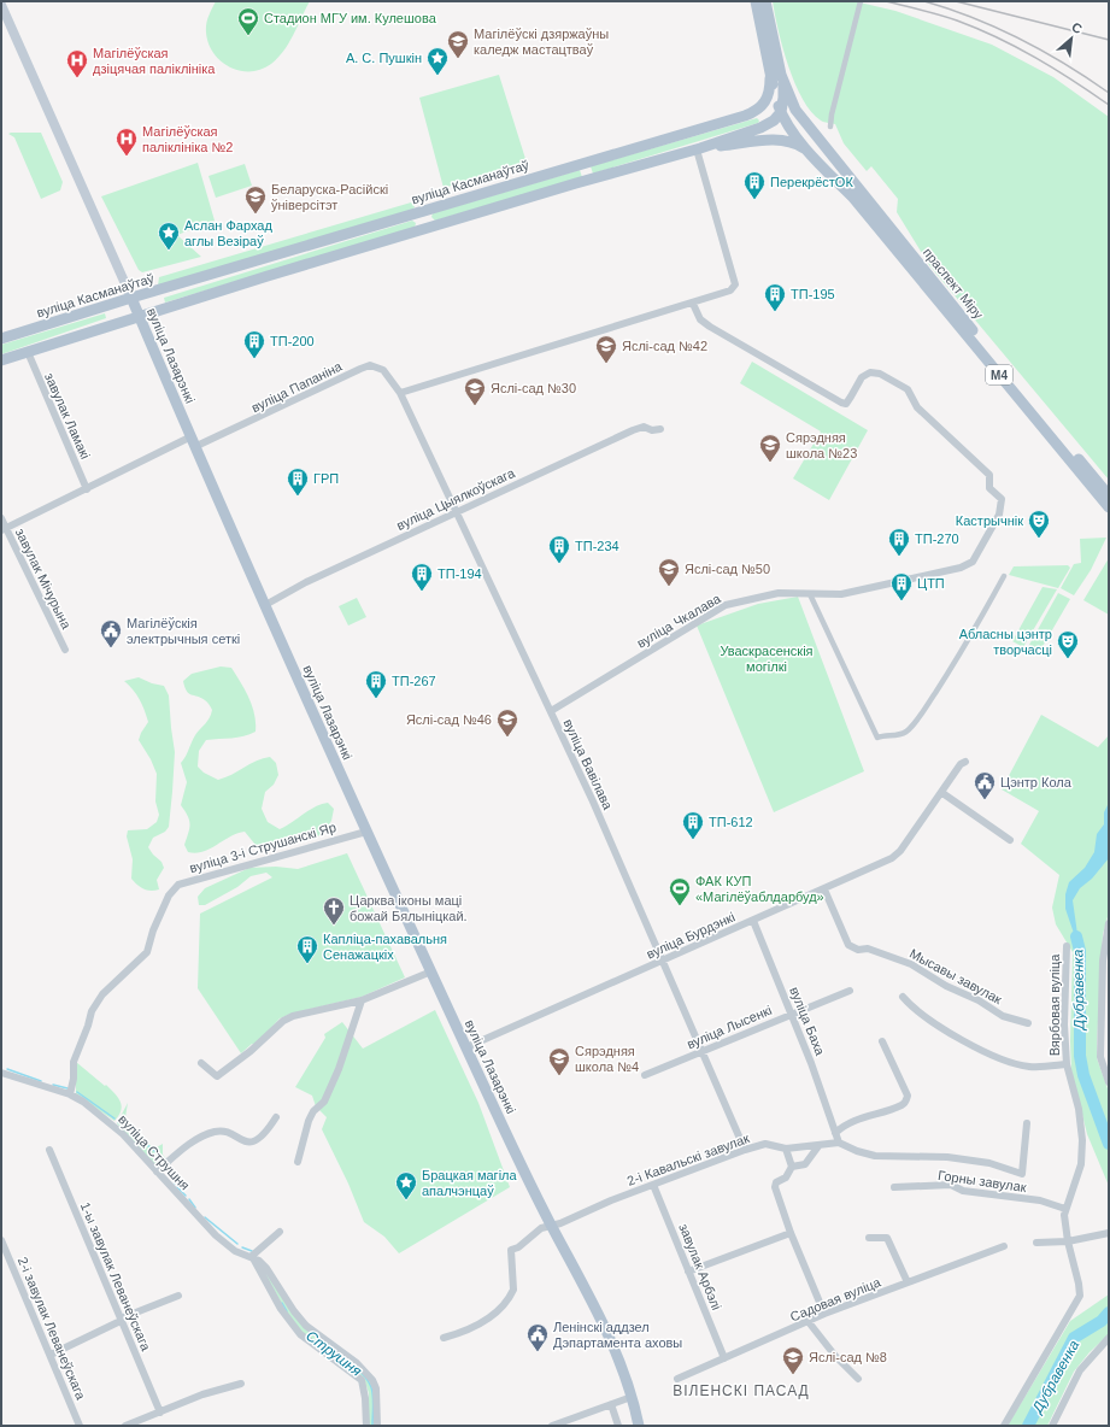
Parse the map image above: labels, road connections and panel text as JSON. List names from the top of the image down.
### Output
{
  "streets": {
    "main road": [
      "вуліца Касманаўтаў",
      "праспект Міру",
      "вуліца Лазарэнкі",
      "М4"
    ],
    "street": [
      "вуліца Папаніна",
      "завулак Ламакі",
      "вуліца Цыялкоўскага",
      "завулак Мічурына",
      "вуліца Чкалава",
      "вуліца Вавілава",
      "вуліца 3-і Струшанскі Яр",
      "вуліца Бурдэнкі",
      "Мысавы завулак",
      "Вярбовая вуліца",
      "вуліца Баха",
      "вуліца Лысенкі",
      "вуліца Струшня",
      "2-і Кавальскі завулак",
      "Горны завулак",
      "завулак Арбэлі",
      "1-ы завулак Леванеўскага",
      "Садовая вуліца",
      "2-і завулак Леванеўскага"
    ]
  },
  "crossings": [
    ["вуліца Касманаўтаў", "праспект Міру"],
    ["вуліца Касманаўтаў", "вуліца Лазарэнкі"],
    ["праспект Міру", "М4"],
    ["вуліца Лазарэнкі", "вуліца Папаніна"],
    ["вуліца Лазарэнкі", "вуліца Цыялкоўскага"],
    ["вуліца Лазарэнкі", "вуліца 3-і Струшанскі Яр"],
    ["вуліца Лазарэнкі", "вуліца Бурдэнкі"],
    ["вуліца Лазарэнкі", "2-і Кавальскі завулак"],
    ["вуліца Папаніна", "завулак Ламакі"],
    ["вуліца Папаніна", "завулак Мічурына"],
    ["вуліца Папаніна", "вуліца Вавілава"],
    ["вуліца Цыялкоўскага", "вуліца Вавілава"],
    ["вуліца Чкалава", "вуліца Вавілава"],
    ["вуліца Вавілава", "вуліца Бурдэнкі"],
    ["вуліца Вавілава", "вуліца Лысенкі"],
    ["вуліца Вавілава", "2-і Кавальскі завулак"],
    ["вуліца 3-і Струшанскі Яр", "вуліца Струшня"],
    ["вуліца Бурдэнкі", "Мысавы завулак"],
    ["вуліца Бурдэнкі", "вуліца Баха"],
    ["Вярбовая вуліца", "Горны завулак"],
    ["вуліца Баха", "вуліца Лысенкі"],
    ["2-і Кавальскі завулак", "завулак Арбэлі"],
    ["завулак Арбэлі", "Садовая вуліца"]
  ],
  "districts": ["ВІЛЕНСКІ ПАСАД"],
  "water": ["Дубравенка", "Струшня"],
  "parks": ["Уваскрасенскія могілкі"],
  "places": {
    "sports": ["Стадион МГУ им. Кулешова", "ФАК КУП «Магілёўаблдарбуд»"],
    "school or university": [
      "Магілёўскі дзяржаўны каледж мастацтваў",
      "Беларуска-Расійскі ўніверсітэт",
      "Яслі-сад №42",
      "Яслі-сад №30",
      "Сярэдняя школа №23",
      "Яслі-сад №50",
      "Яслі-сад №46",
      "Сярэдняя школа №4",
      "Яслі-сад №8"
    ],
    "place": ["А. С. Пушкін", "Аслан Фархад аглы Везіраў", "Брацкая магіла апалчэнцаў"],
    "hospital": ["Магілёўская дзіцячая паліклініка", "Магілёўская паліклініка №2"],
    "building": [
      "ПерекрёстОК",
      "ТП-195",
      "ТП-200",
      "ГРП",
      "ТП-270",
      "ТП-234",
      "ТП-194",
      "ЦТП",
      "ТП-267",
      "ТП-612",
      "Капліца-пахавальня Сенажацкіх"
    ],
    "theatre": ["Кастрычнік", "Абласны цэнтр творчасці"],
    "public building": ["Магілёўскія электрычныя сеткі", "Цэнтр Кола", "Ленінскі аддзел Дэпартамента аховы"],
    "church": ["Царква іконы маці божай Бялыніцкай."]
  },
  "north": "top right"
}
